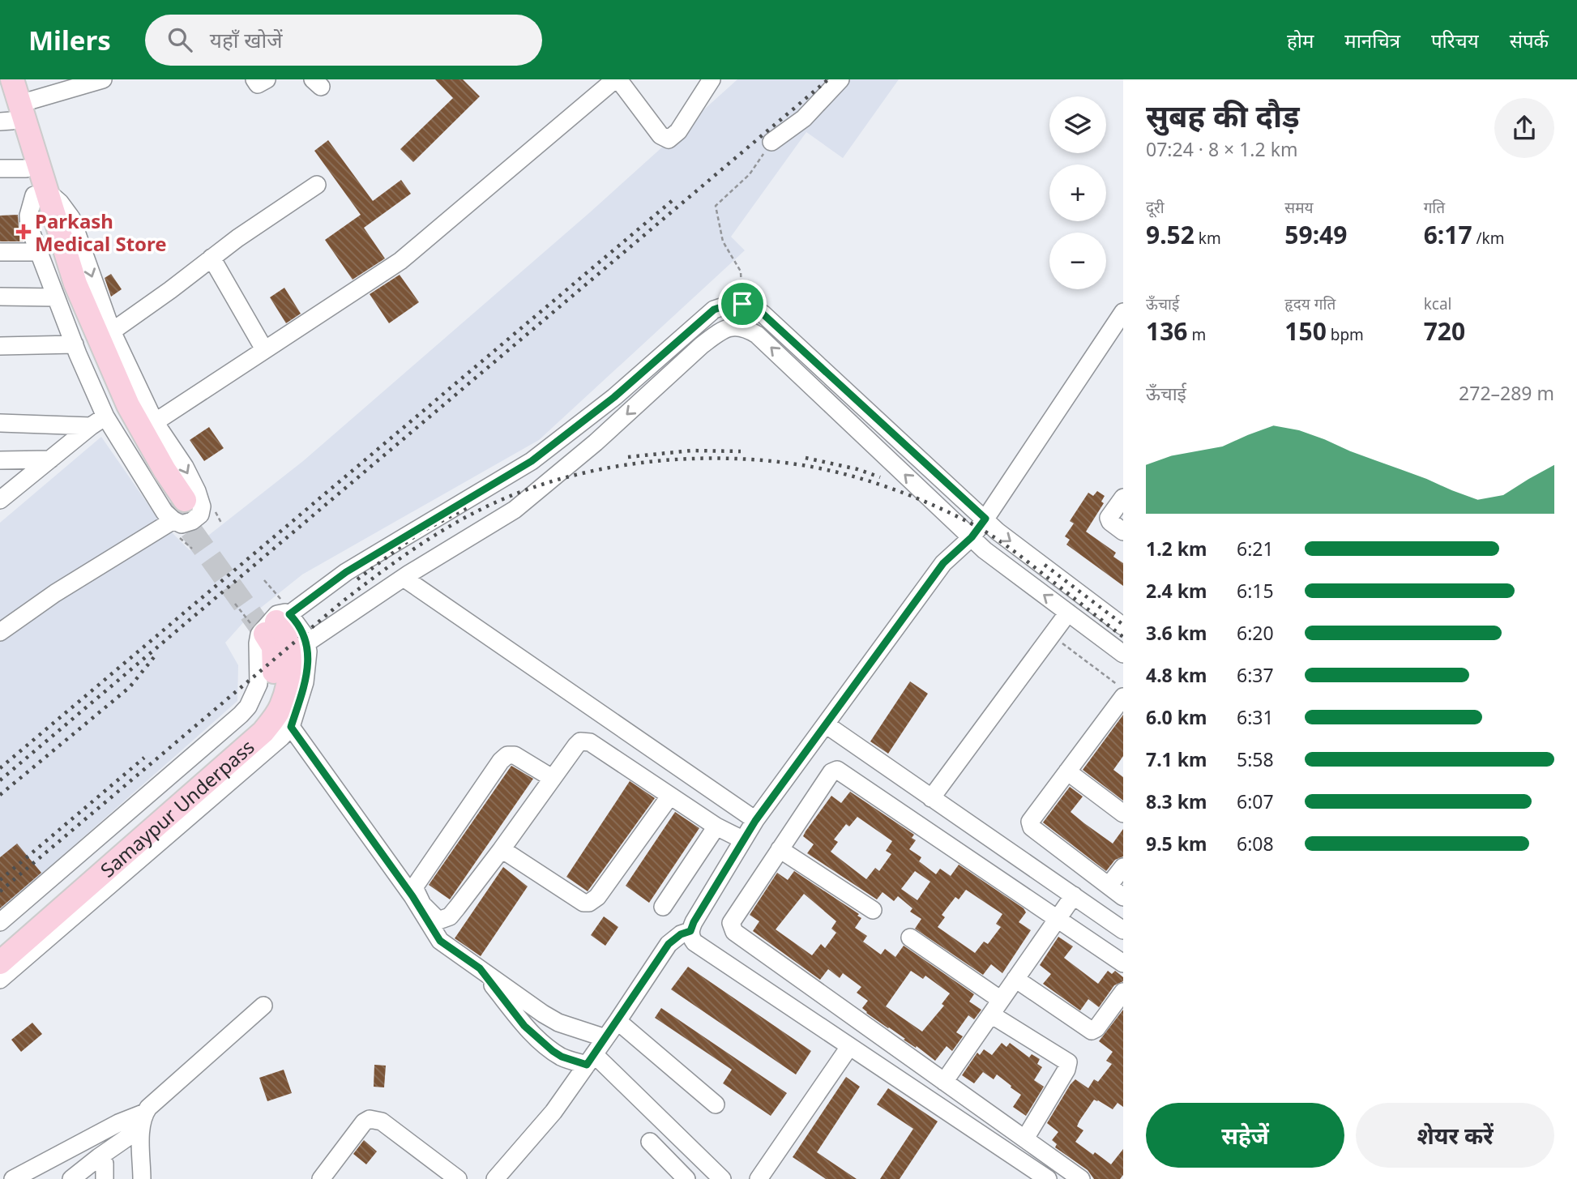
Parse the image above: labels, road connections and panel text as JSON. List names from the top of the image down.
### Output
{
  "streets": {
    "main road": ["Samaypur Underpass"]
  },
  "places": {
    "health": ["Parkash Medical Store"]
  },
  "page": {
    "header": "Milers",
    "search": "यहाँ खोजें",
    "nav": [
      "होम",
      "मानचित्र",
      "परिचय",
      "संपर्क"
    ],
    "heading": ["सुबह की दौड़", "07:24 · 8 × 1.2 km"],
    "map_buttons": ["+", "−"],
    "stats": [
      ["दूरी", "9.52 km"],
      ["समय", "59:49"],
      ["गति", "6:17 /km"],
      ["ऊँचाई", "136 m"],
      ["हृदय गति", "150 bpm"],
      ["kcal", "720"]
    ],
    "chart": ["ऊँचाई", "272–289 m"],
    "list": [
      {
        "name": "1.2 km",
        "note": "6:21"
      },
      {
        "name": "2.4 km",
        "note": "6:15"
      },
      {
        "name": "3.6 km",
        "note": "6:20"
      },
      {
        "name": "4.8 km",
        "note": "6:37"
      },
      {
        "name": "6.0 km",
        "note": "6:31"
      },
      {
        "name": "7.1 km",
        "note": "5:58"
      },
      {
        "name": "8.3 km",
        "note": "6:07"
      },
      {
        "name": "9.5 km",
        "note": "6:08"
      }
    ],
    "buttons": ["सहेजें", "शेयर करें"]
  }
}
